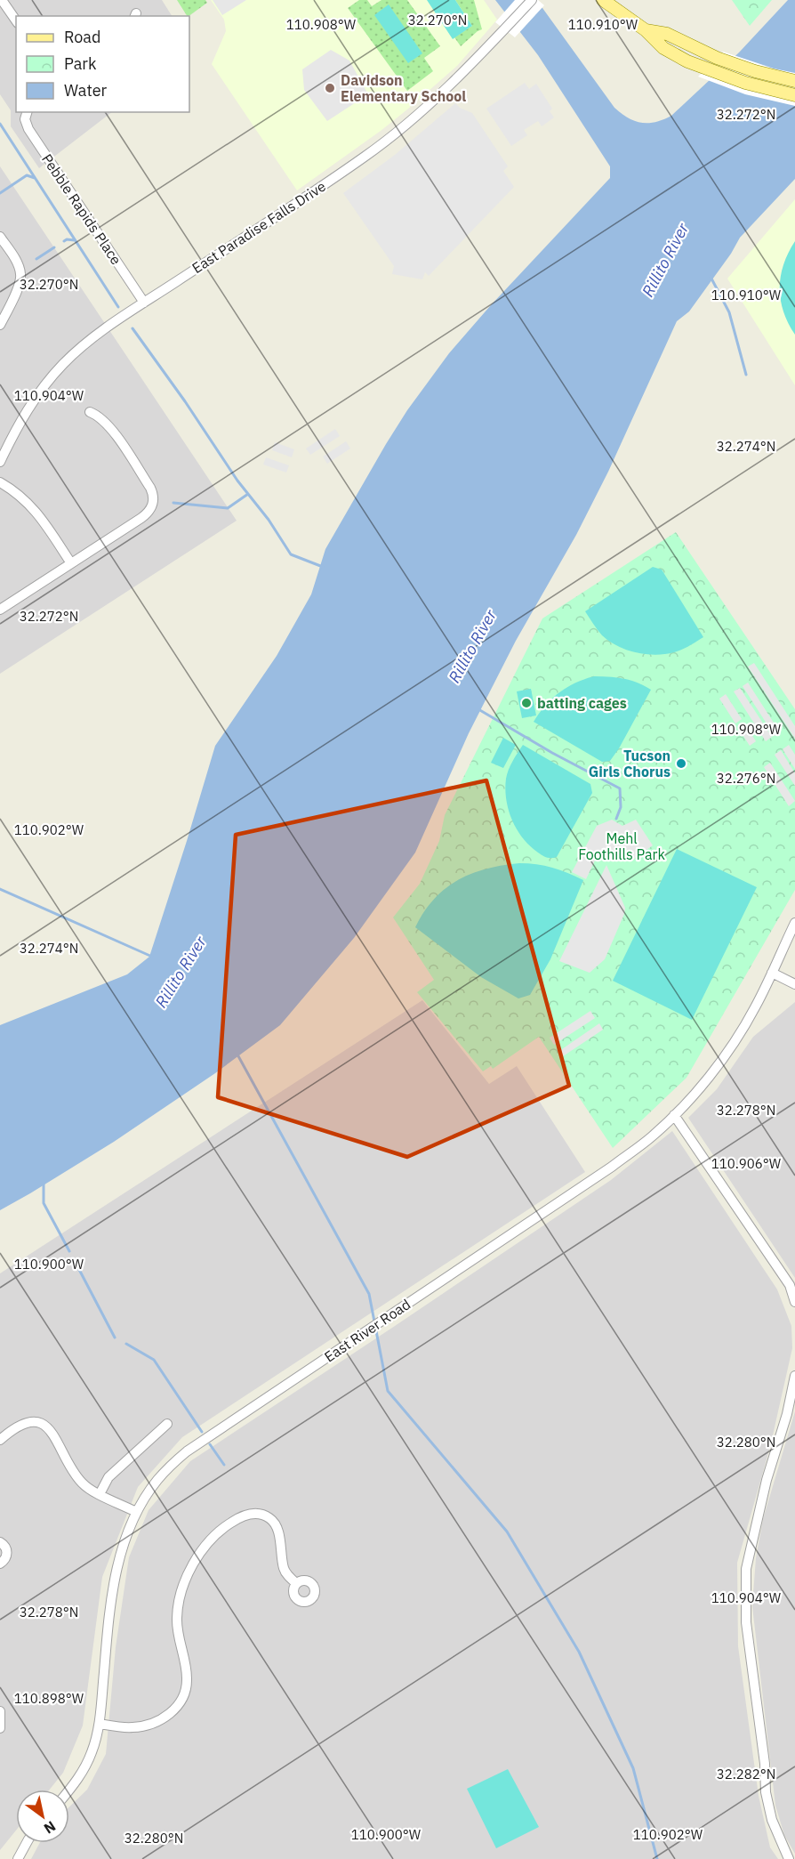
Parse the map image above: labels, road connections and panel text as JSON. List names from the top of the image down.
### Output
{
  "streets": {
    "street": ["Pebble Rapids Place", "East Paradise Falls Drive", "East River Road"]
  },
  "crossings": [
    ["Pebble Rapids Place", "East Paradise Falls Drive"]
  ],
  "water": ["Rillito River"],
  "parks": ["Mehl Foothills Park"],
  "places": ["Davidson Elementary School", "batting cages", "Tucson Girls Chorus"],
  "legend": ["Road", "Park", "Water"],
  "north": "bottom right",
  "coordinates": [
    "32.270°N",
    "110.908°W",
    "110.910°W",
    "32.272°N",
    "110.904°W",
    "32.274°N",
    "32.276°N",
    "110.902°W",
    "32.278°N",
    "110.906°W",
    "110.900°W",
    "32.280°N",
    "110.898°W",
    "32.282°N"
  ]
}
